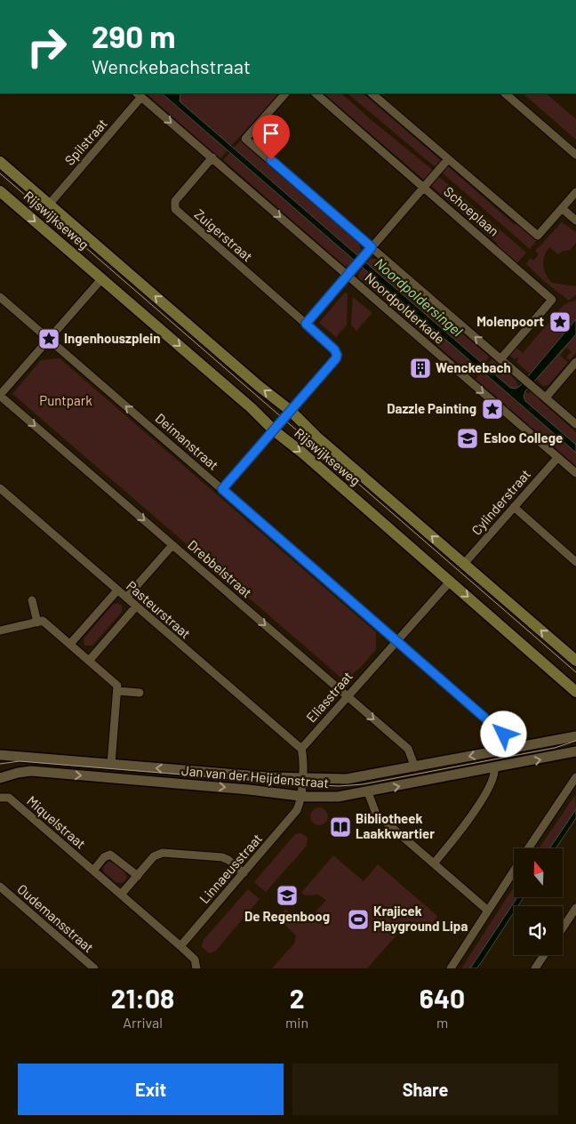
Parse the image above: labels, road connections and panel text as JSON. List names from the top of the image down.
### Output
{
  "streets": {
    "main road": ["Rijswijkseweg"],
    "street": [
      "Spilstraat",
      "Schoeplaan",
      "Zuigerstraat",
      "Noordpolderkade",
      "Deimanstraat",
      "Cylinderstraat",
      "Drebbelstraat",
      "Pasteurstraat",
      "Eliasstraat",
      "Jan van der Heijdenstraat",
      "Miquelstraat",
      "Linnaeusstraat",
      "Oudemansstraat"
    ]
  },
  "crossings": [
    ["Spilstraat", "Rijswijkseweg"],
    ["Spilstraat", "Noordpolderkade"],
    ["Schoeplaan", "Noordpolderkade"],
    ["Rijswijkseweg", "Zuigerstraat"],
    ["Rijswijkseweg", "Cylinderstraat"],
    ["Rijswijkseweg", "Eliasstraat"],
    ["Zuigerstraat", "Noordpolderkade"],
    ["Noordpolderkade", "Cylinderstraat"],
    ["Deimanstraat", "Eliasstraat"],
    ["Deimanstraat", "Jan van der Heijdenstraat"],
    ["Drebbelstraat", "Eliasstraat"],
    ["Drebbelstraat", "Jan van der Heijdenstraat"],
    ["Pasteurstraat", "Eliasstraat"],
    ["Jan van der Heijdenstraat", "Linnaeusstraat"],
    ["Miquelstraat", "Linnaeusstraat"]
  ],
  "one_way": ["Deimanstraat", "Drebbelstraat"],
  "water": ["Noordpoldersingel"],
  "parks": ["Puntpark"],
  "places": {
    "place": ["Molenpoort", "Ingenhouszplein", "Dazzle Painting"],
    "building": ["Wenckebach"],
    "school or university": ["Esloo College", "De Regenboog"],
    "library": ["Bibliotheek Laakkwartier"],
    "sports": ["Krajicek Playground Lipa"]
  },
  "north": "top",
  "page": {
    "turn": ["290 m", "Wenckebachstraat"],
    "eta": [
      "21:08",
      "Arrival",
      "2",
      "min",
      "640",
      "m"
    ],
    "buttons": ["Exit", "Share"]
  }
}
